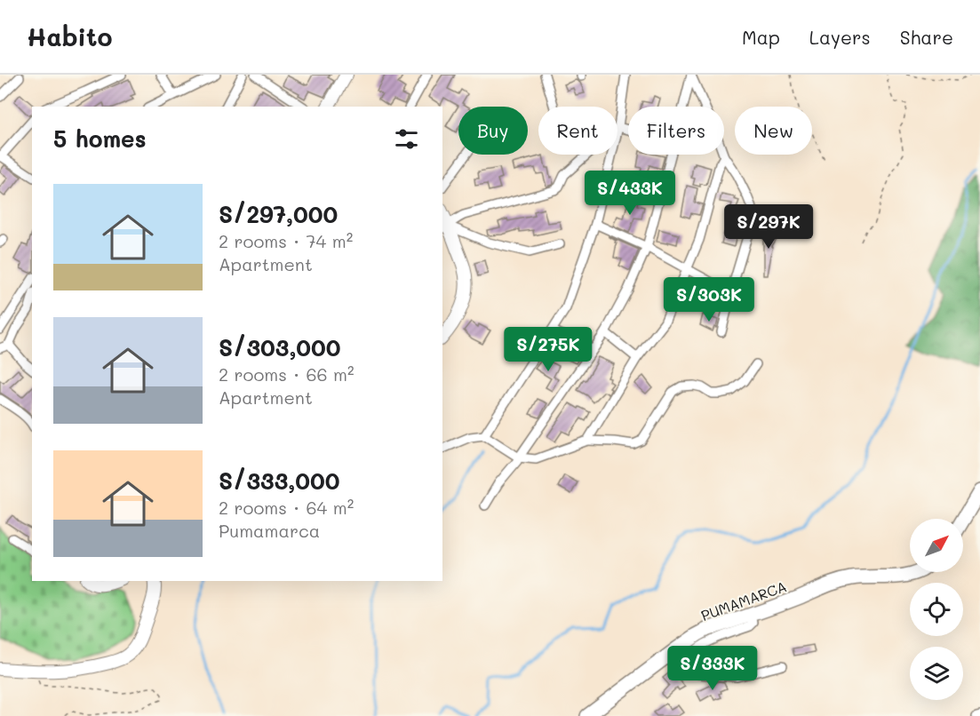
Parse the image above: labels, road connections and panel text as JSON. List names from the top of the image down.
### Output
{
  "streets": {
    "main road": ["PUMAMARCA"]
  },
  "north": "top right",
  "page": {
    "header": "Habito",
    "nav": ["Map", "Layers", "Share"],
    "chip": [
      "Buy",
      "Rent",
      "Filters",
      "New"
    ],
    "heading": "5 homes",
    "price": [
      "S/433K",
      "S/297K",
      "S/303K",
      "S/275K",
      "S/333K"
    ],
    "list": [
      {
        "name": "S/297,000",
        "note": "2 rooms · 74 m² · Apartment"
      },
      {
        "name": "S/303,000",
        "note": "2 rooms · 66 m² · Apartment"
      },
      {
        "name": "S/333,000",
        "note": "2 rooms · 64 m² · Pumamarca"
      }
    ]
  }
}
